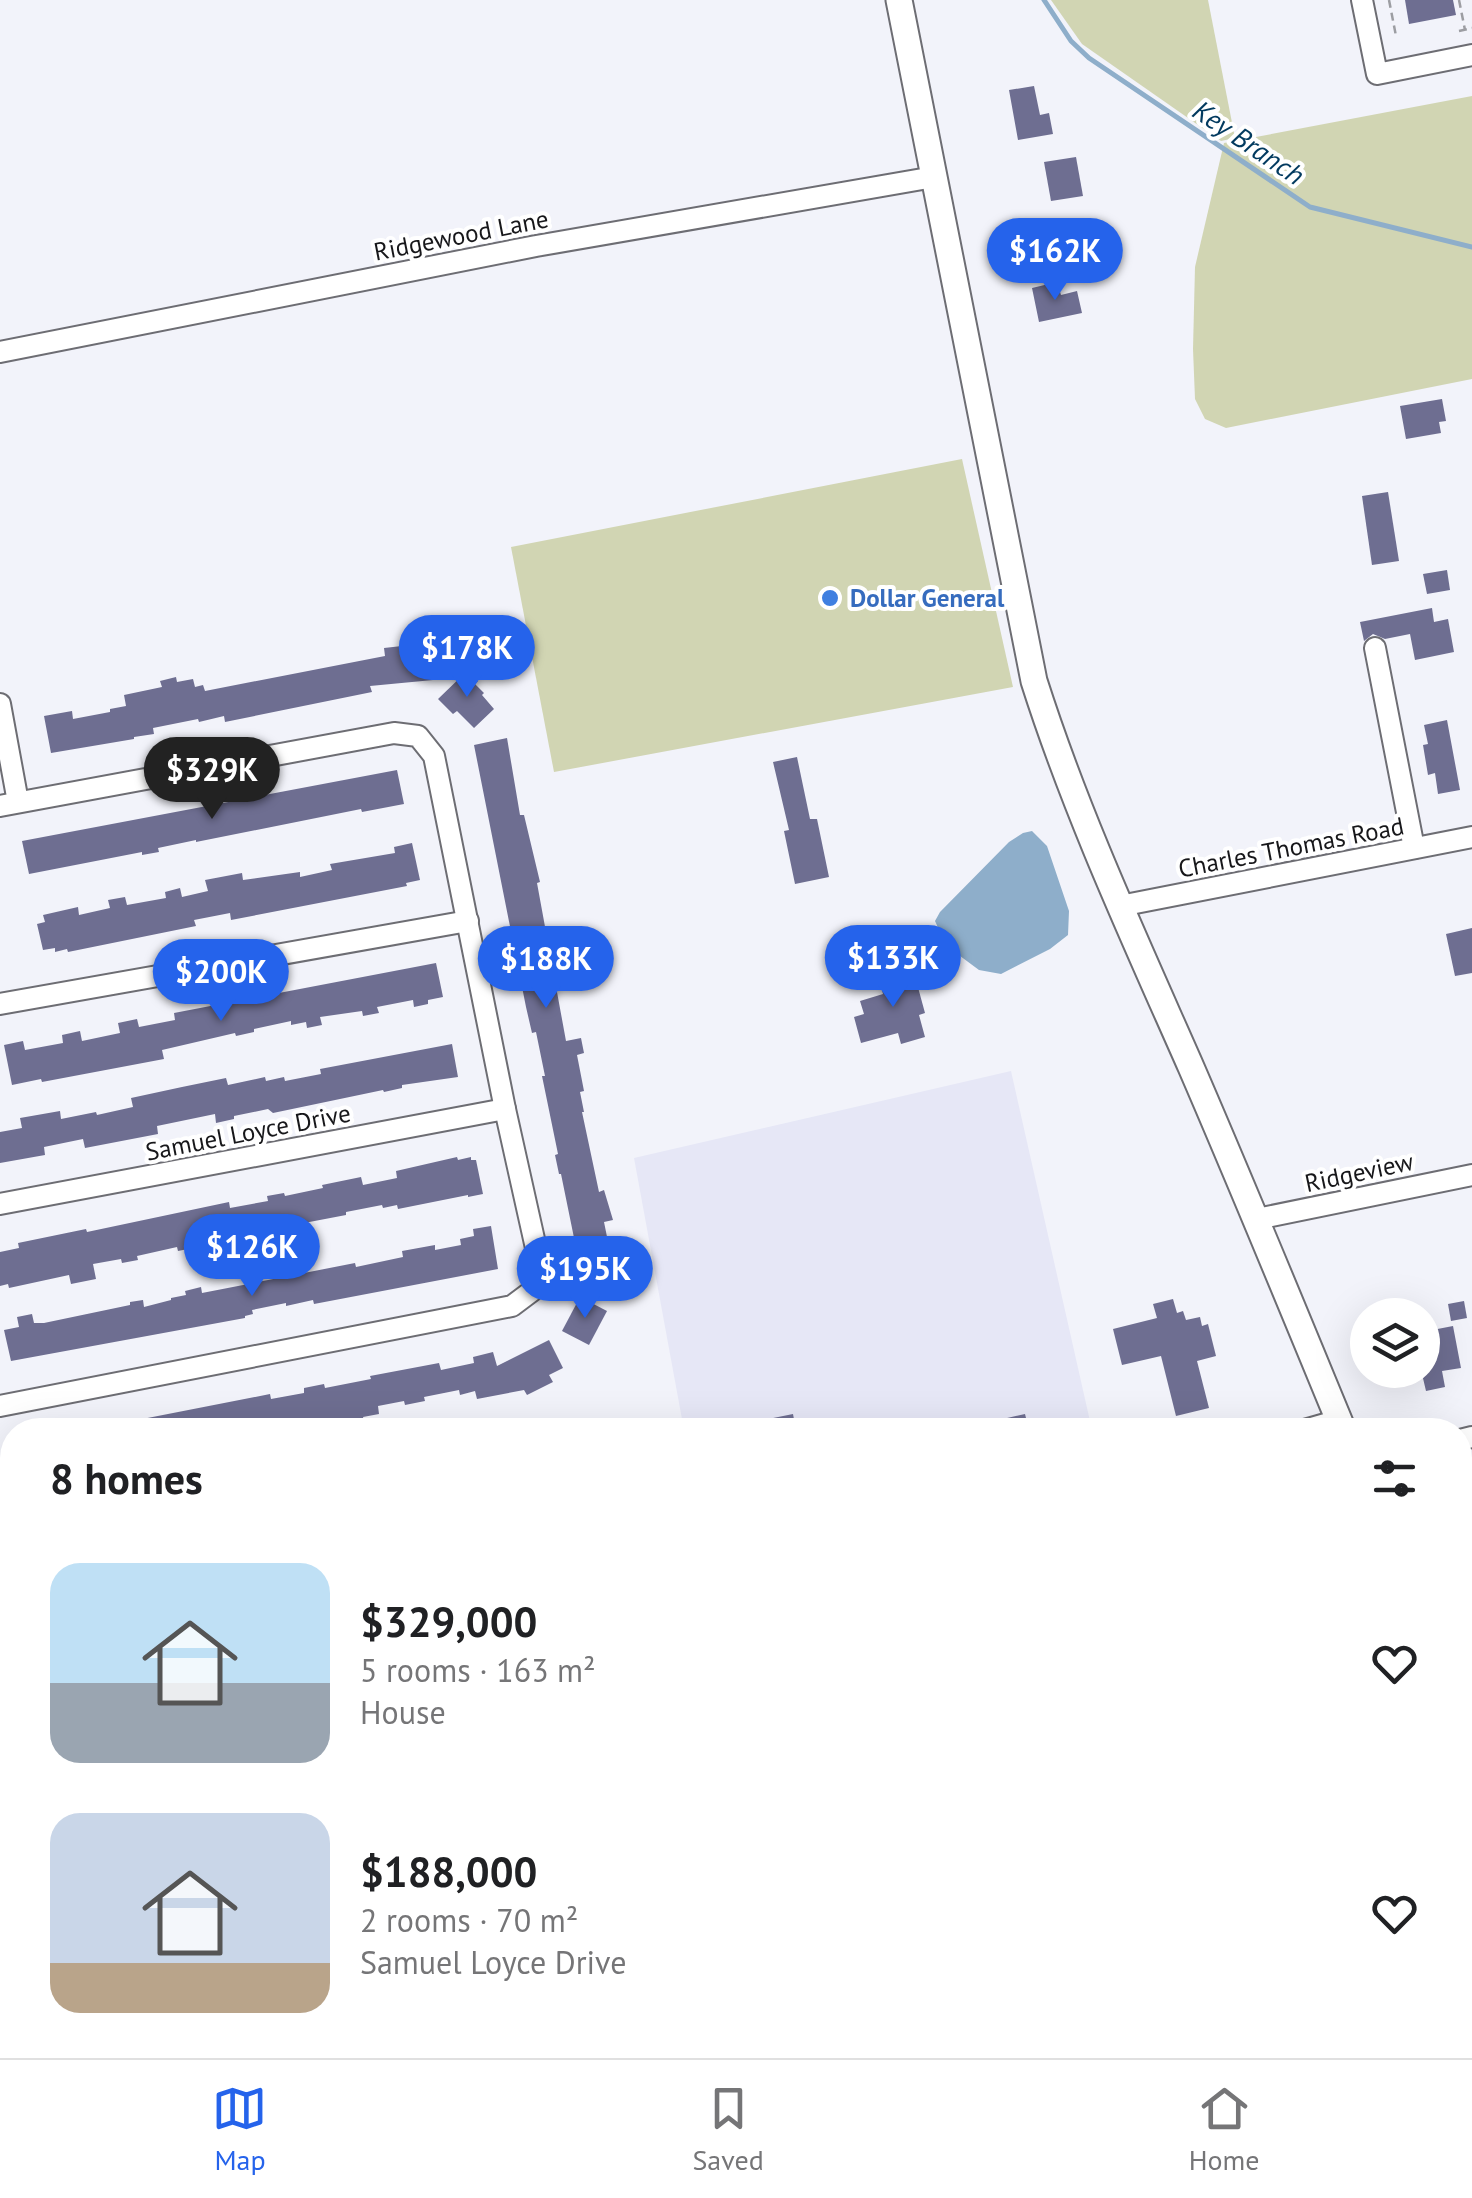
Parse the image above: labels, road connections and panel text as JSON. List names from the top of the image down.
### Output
{
  "streets": {
    "street": [
      "Ridgewood Lane",
      "Charles Thomas Road",
      "Samuel Loyce Drive",
      "Ridgeview"
    ]
  },
  "water": ["Key Branch"],
  "places": ["Dollar General"],
  "page": {
    "price": [
      "$162K",
      "$178K",
      "$329K",
      "$133K",
      "$188K",
      "$200K",
      "$126K",
      "$195K"
    ],
    "heading": "8 homes",
    "list": [
      {
        "name": "$329,000",
        "note": "5 rooms · 163 m² · House"
      },
      {
        "name": "$188,000",
        "note": "2 rooms · 70 m² · Samuel Loyce Drive"
      }
    ],
    "tabs": ["Map", "Saved", "Home"]
  }
}
